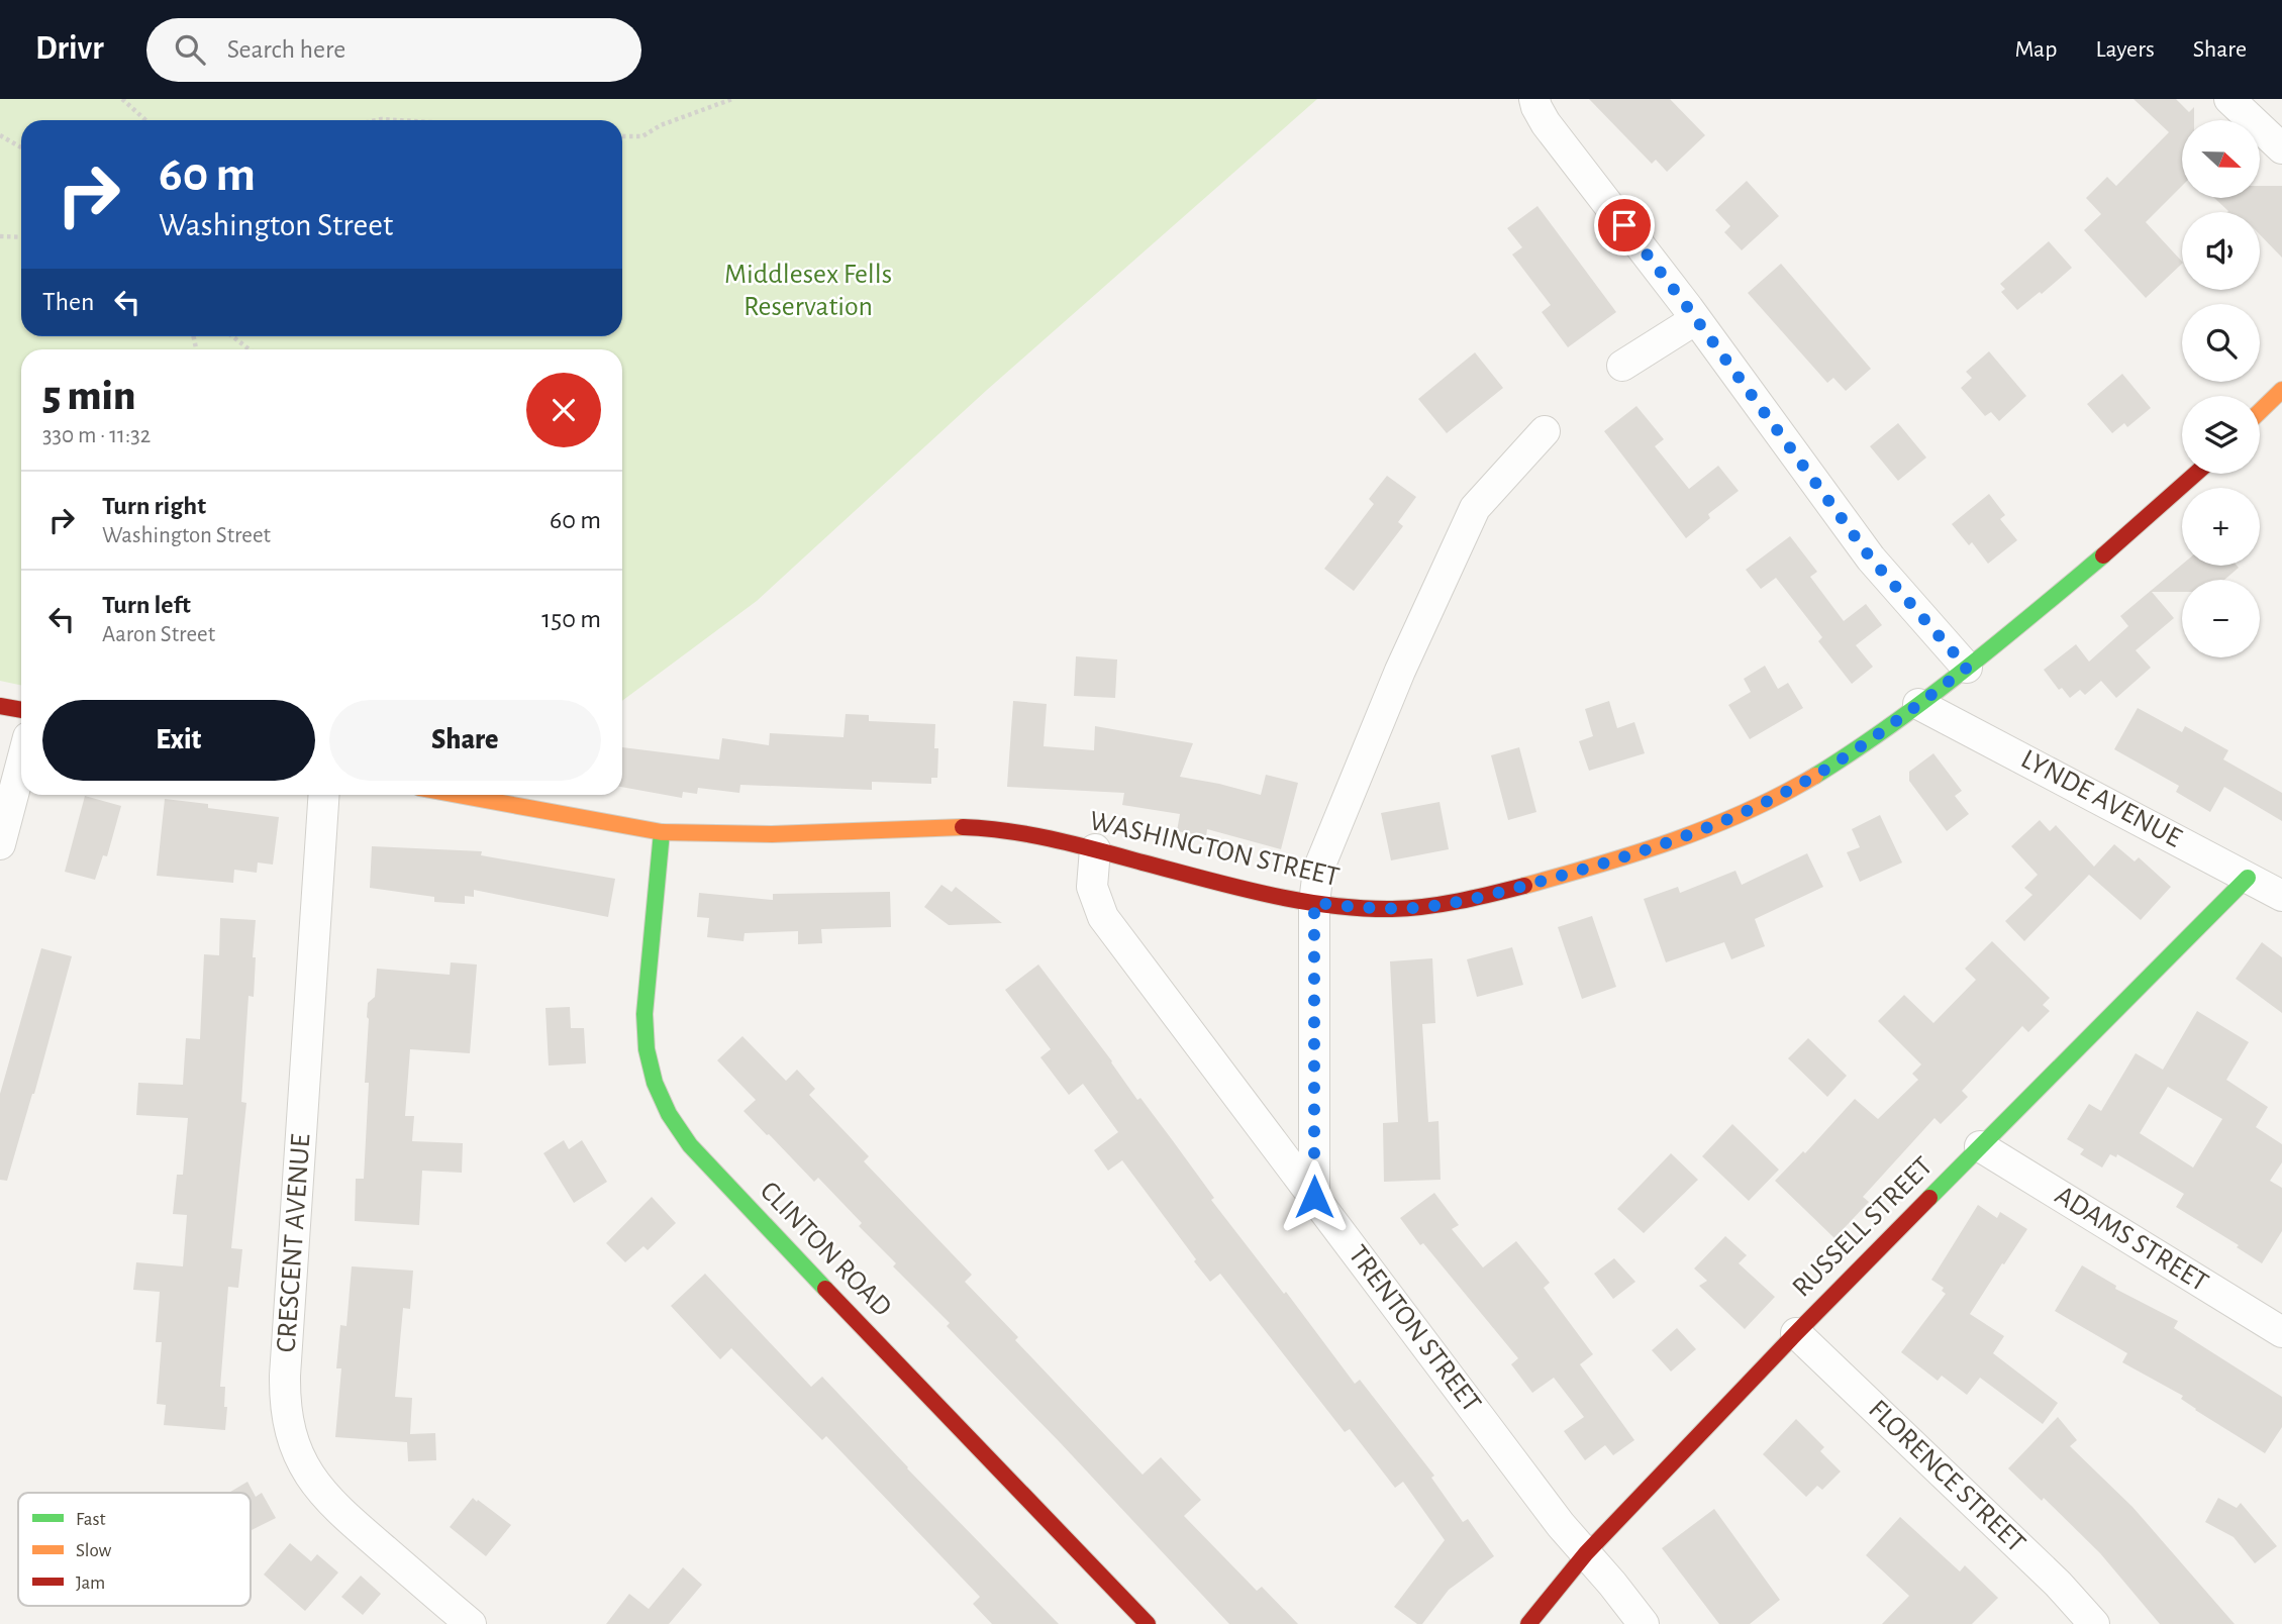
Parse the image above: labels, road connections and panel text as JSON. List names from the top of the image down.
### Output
{
  "streets": {
    "main road": ["WASHINGTON STREET", "RUSSELL STREET", "CLINTON ROAD"],
    "street": [
      "LYNDE AVENUE",
      "ADAMS STREET",
      "CRESCENT AVENUE",
      "TRENTON STREET",
      "FLORENCE STREET"
    ]
  },
  "crossings": [
    ["LYNDE AVENUE", "WASHINGTON STREET"],
    ["LYNDE AVENUE", "RUSSELL STREET"],
    ["WASHINGTON STREET", "CLINTON ROAD"],
    ["WASHINGTON STREET", "TRENTON STREET"],
    ["RUSSELL STREET", "ADAMS STREET"],
    ["RUSSELL STREET", "TRENTON STREET"],
    ["RUSSELL STREET", "FLORENCE STREET"]
  ],
  "parks": ["Middlesex Fells Reservation"],
  "legend": ["Fast", "Slow", "Jam"],
  "north": "right",
  "page": {
    "header": "Drivr",
    "search": "Search here",
    "nav": ["Map", "Layers", "Share"],
    "map_buttons": ["+", "−"],
    "turn": ["60 m", "Washington Street"],
    "then": "Then",
    "heading": ["5 min", "330 m · 11:32"],
    "list": [
      {
        "name": "Turn right",
        "note": "Washington Street",
        "value": "60 m"
      },
      {
        "name": "Turn left",
        "note": "Aaron Street",
        "value": "150 m"
      }
    ],
    "buttons": ["Exit", "Share"]
  }
}
